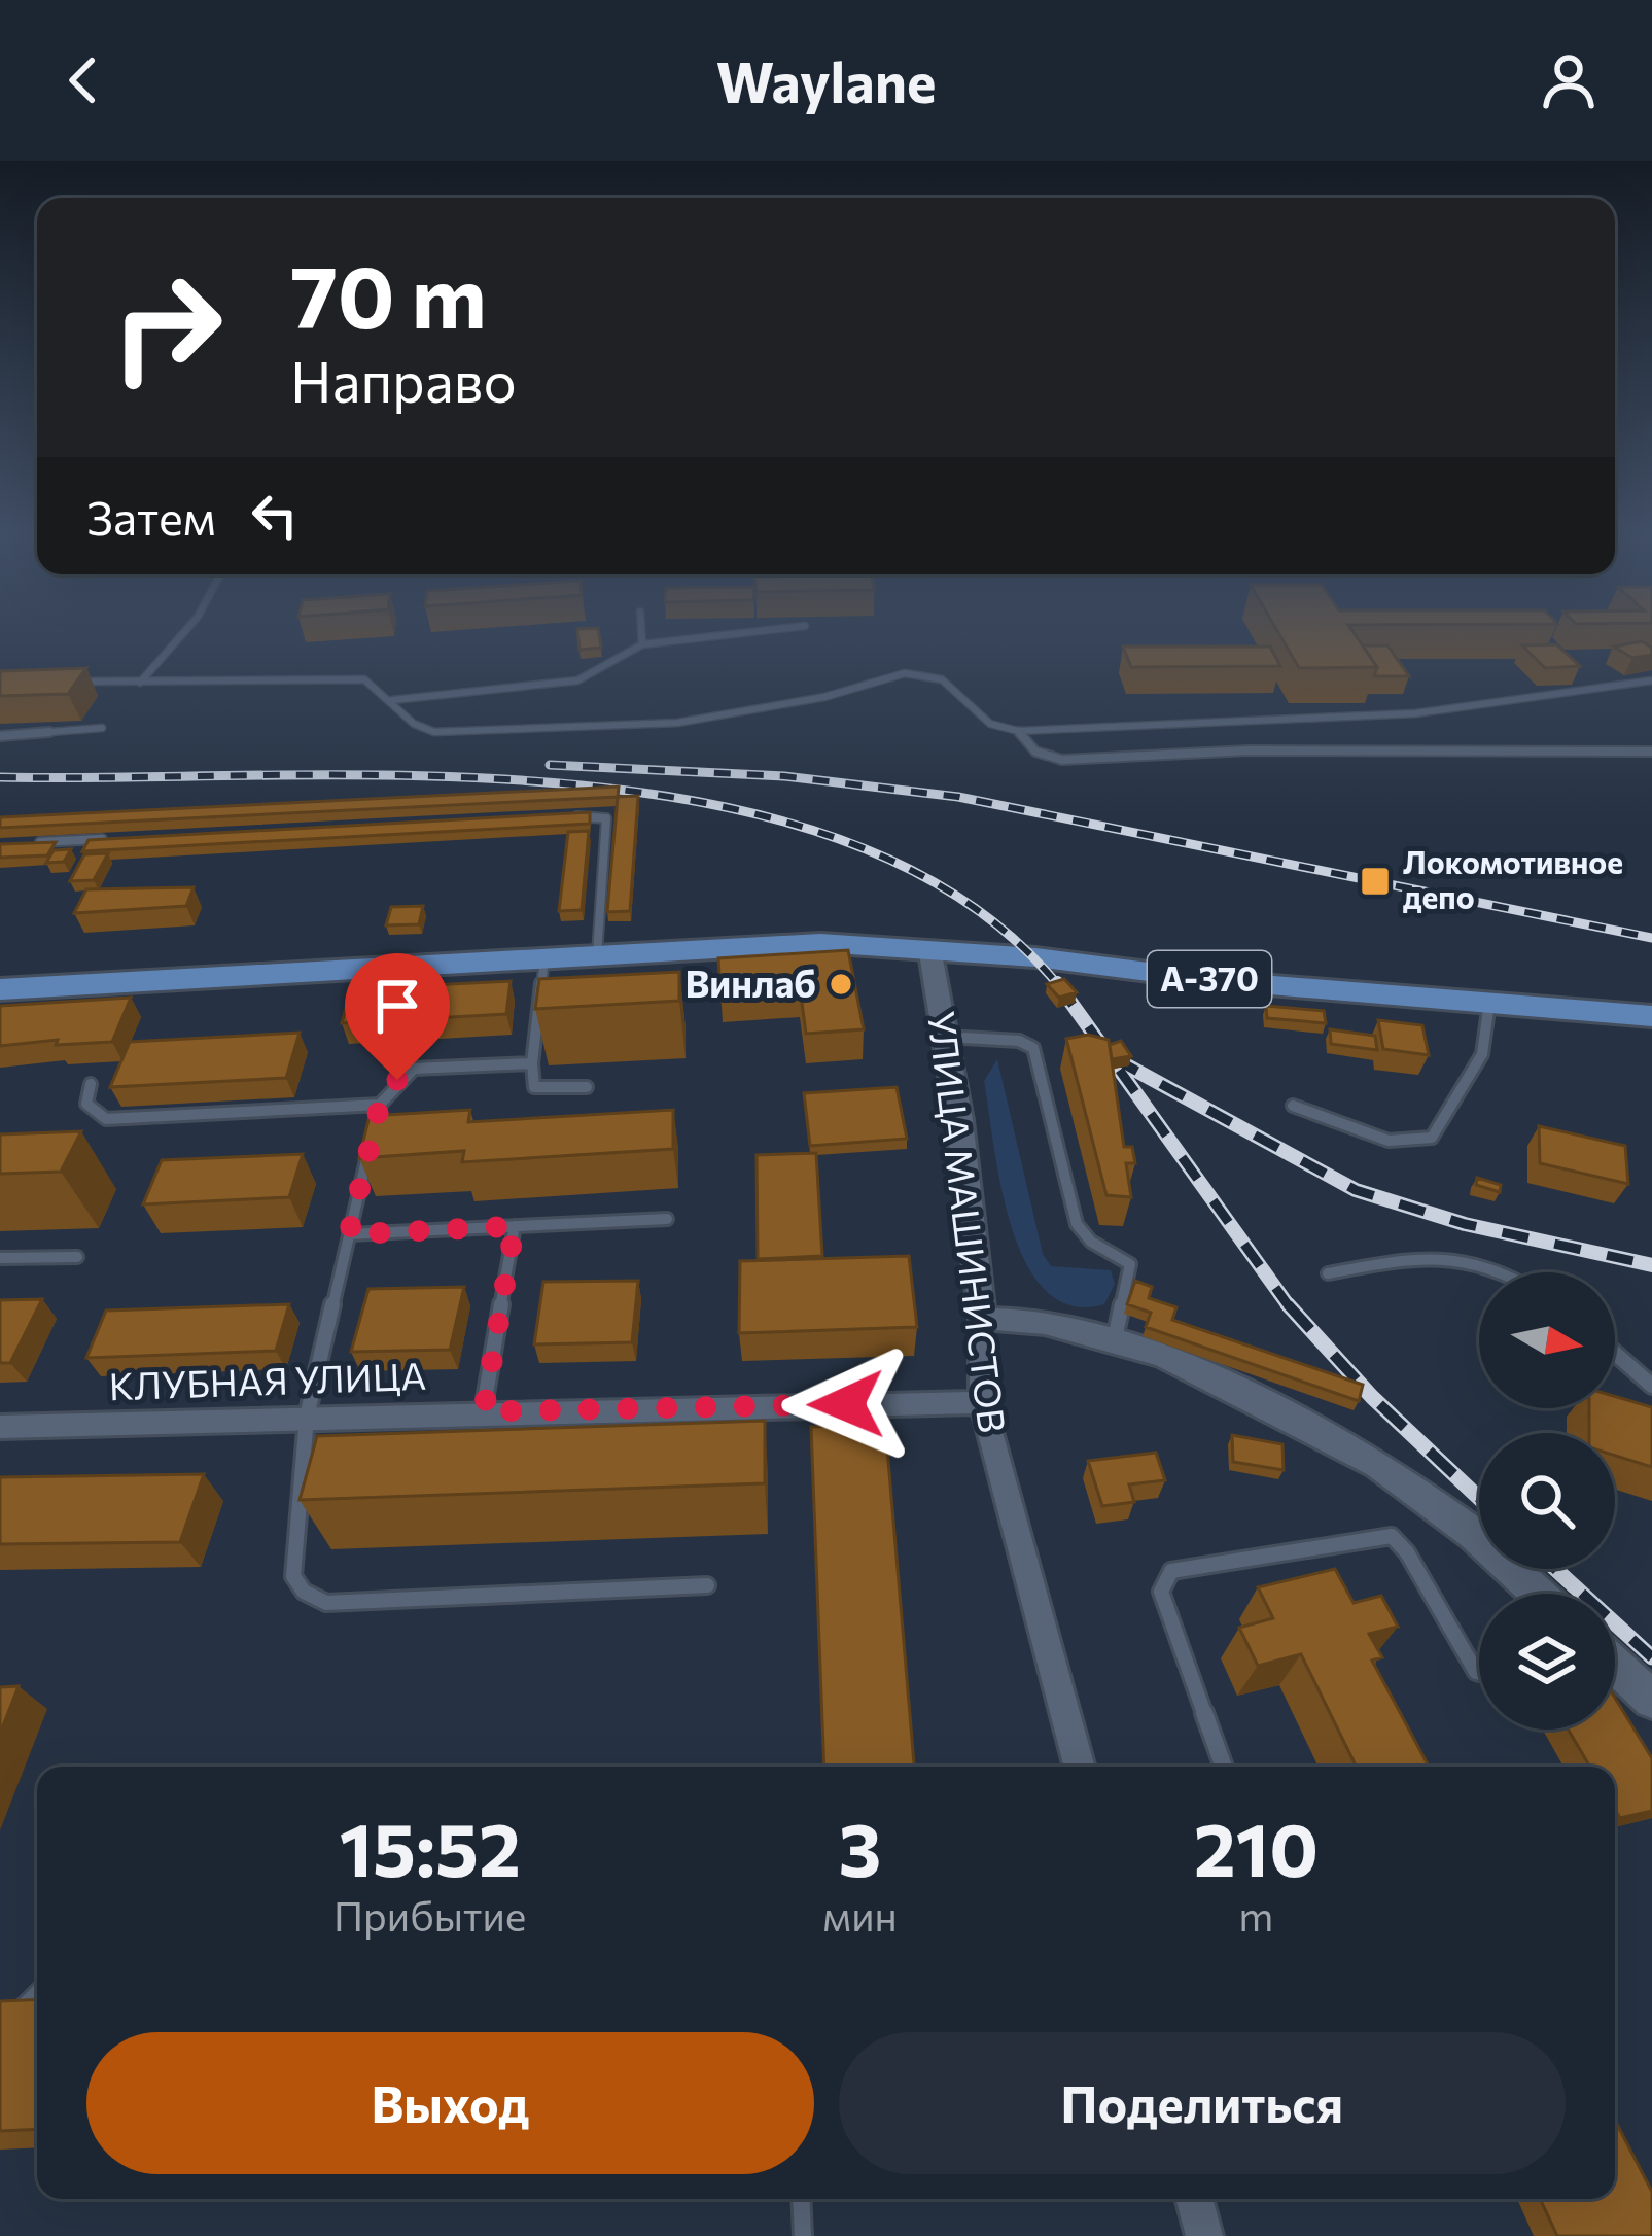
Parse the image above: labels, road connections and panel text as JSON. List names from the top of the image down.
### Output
{
  "streets": {
    "highway": ["А-370"],
    "street": ["УЛИЦА МАШИНИСТОВ", "КЛУБНАЯ УЛИЦА"]
  },
  "crossings": [
    ["А-370", "УЛИЦА МАШИНИСТОВ"],
    ["УЛИЦА МАШИНИСТОВ", "КЛУБНАЯ УЛИЦА"]
  ],
  "places": {
    "transit": ["Локомотивное депо"],
    "other": ["Винлаб"]
  },
  "north": "right",
  "page": {
    "header": "Waylane",
    "turn": ["70 m", "Направо"],
    "then": "Затем",
    "eta": [
      "15:52",
      "Прибытие",
      "3",
      "мин",
      "210",
      "m"
    ],
    "buttons": ["Выход", "Поделиться"]
  }
}
